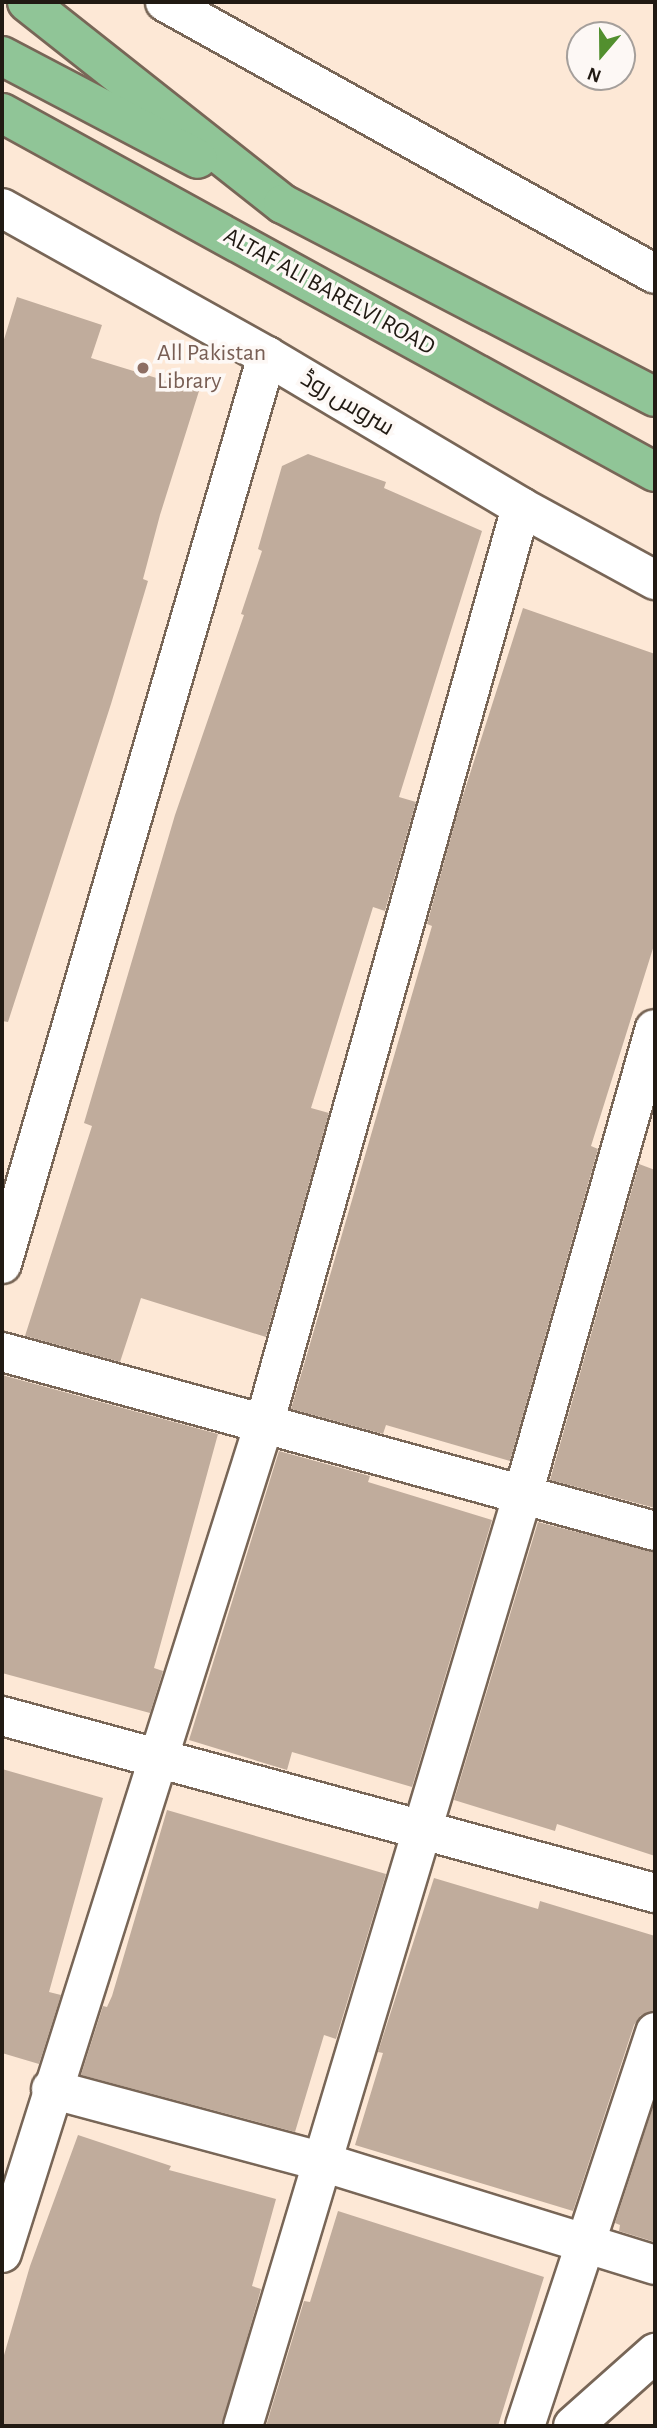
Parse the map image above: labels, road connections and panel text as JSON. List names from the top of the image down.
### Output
{
  "streets": {
    "main road": ["ALTAF ALI BARELVI ROAD"],
    "street": ["سروس روڈ"]
  },
  "places": ["All Pakistan Library"],
  "north": "bottom"
}
